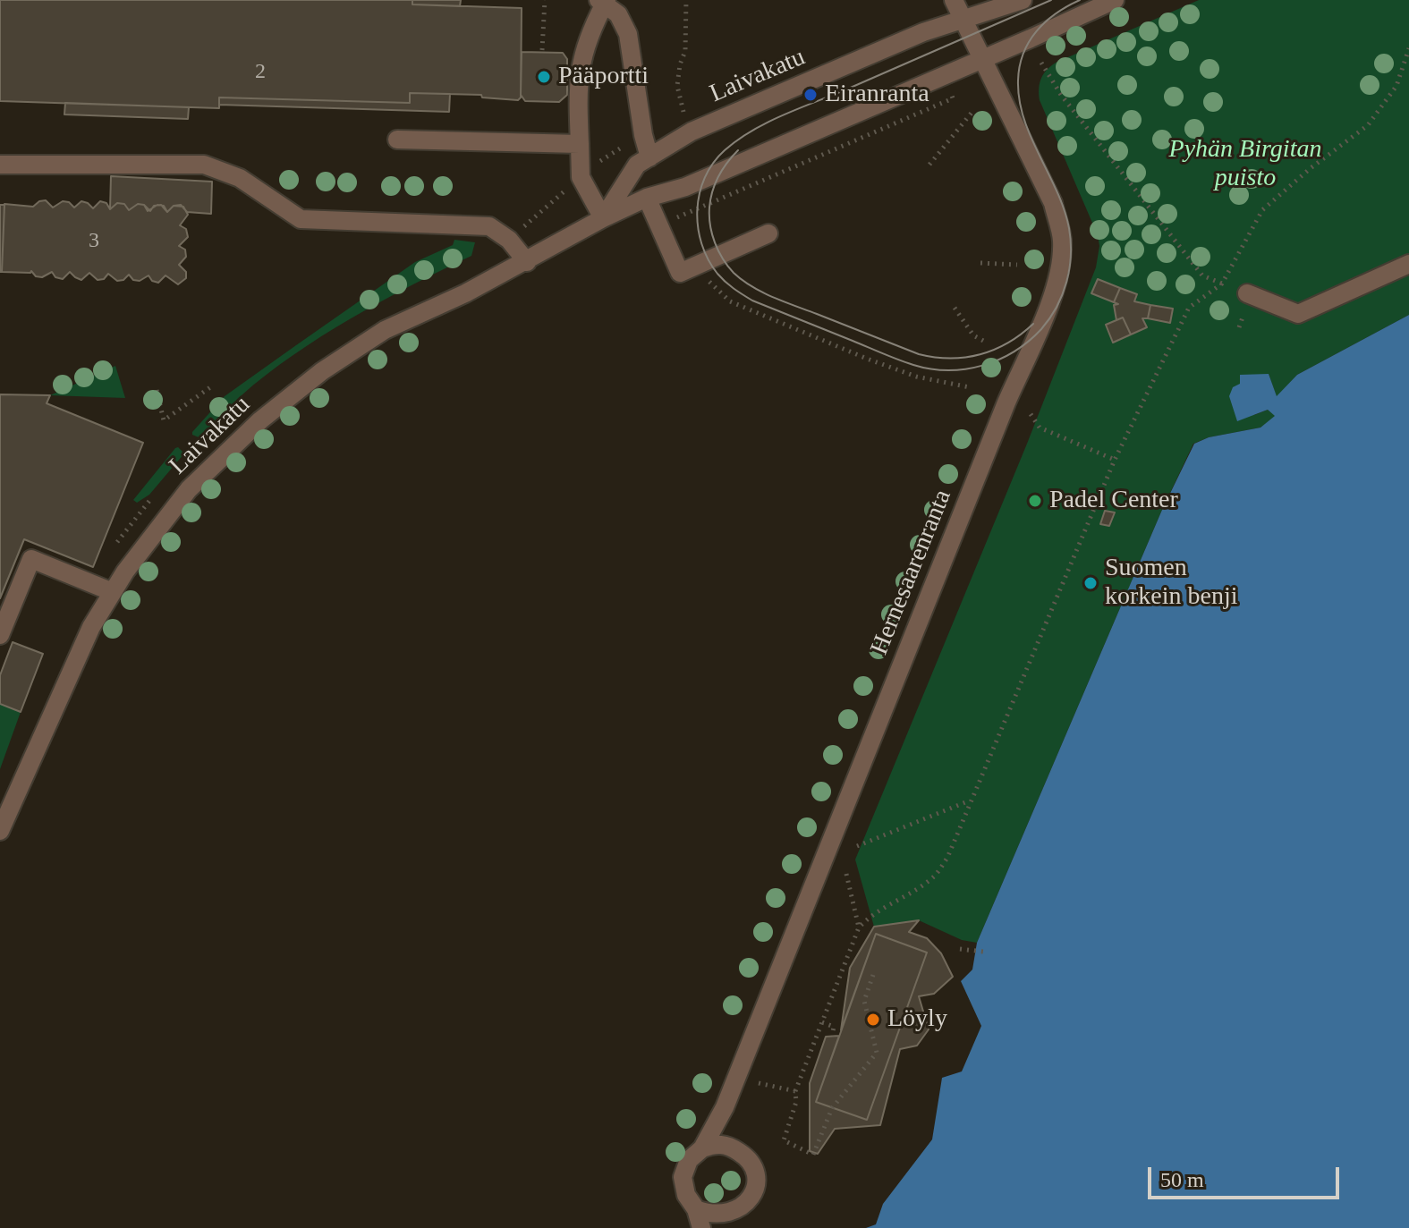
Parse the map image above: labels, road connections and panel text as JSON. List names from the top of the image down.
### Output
{
  "streets": {
    "street": ["Laivakatu", "Hernesaarenranta"]
  },
  "crossings": [
    ["Laivakatu", "Hernesaarenranta"]
  ],
  "parks": ["Pyhän Birgitan puisto"],
  "places": [
    "Pääportti",
    "Eiranranta",
    "Padel Center",
    "Suomen korkein benji",
    "Löyly"
  ],
  "house_numbers": ["2", "3"],
  "scale_bar": "50 m"
}
